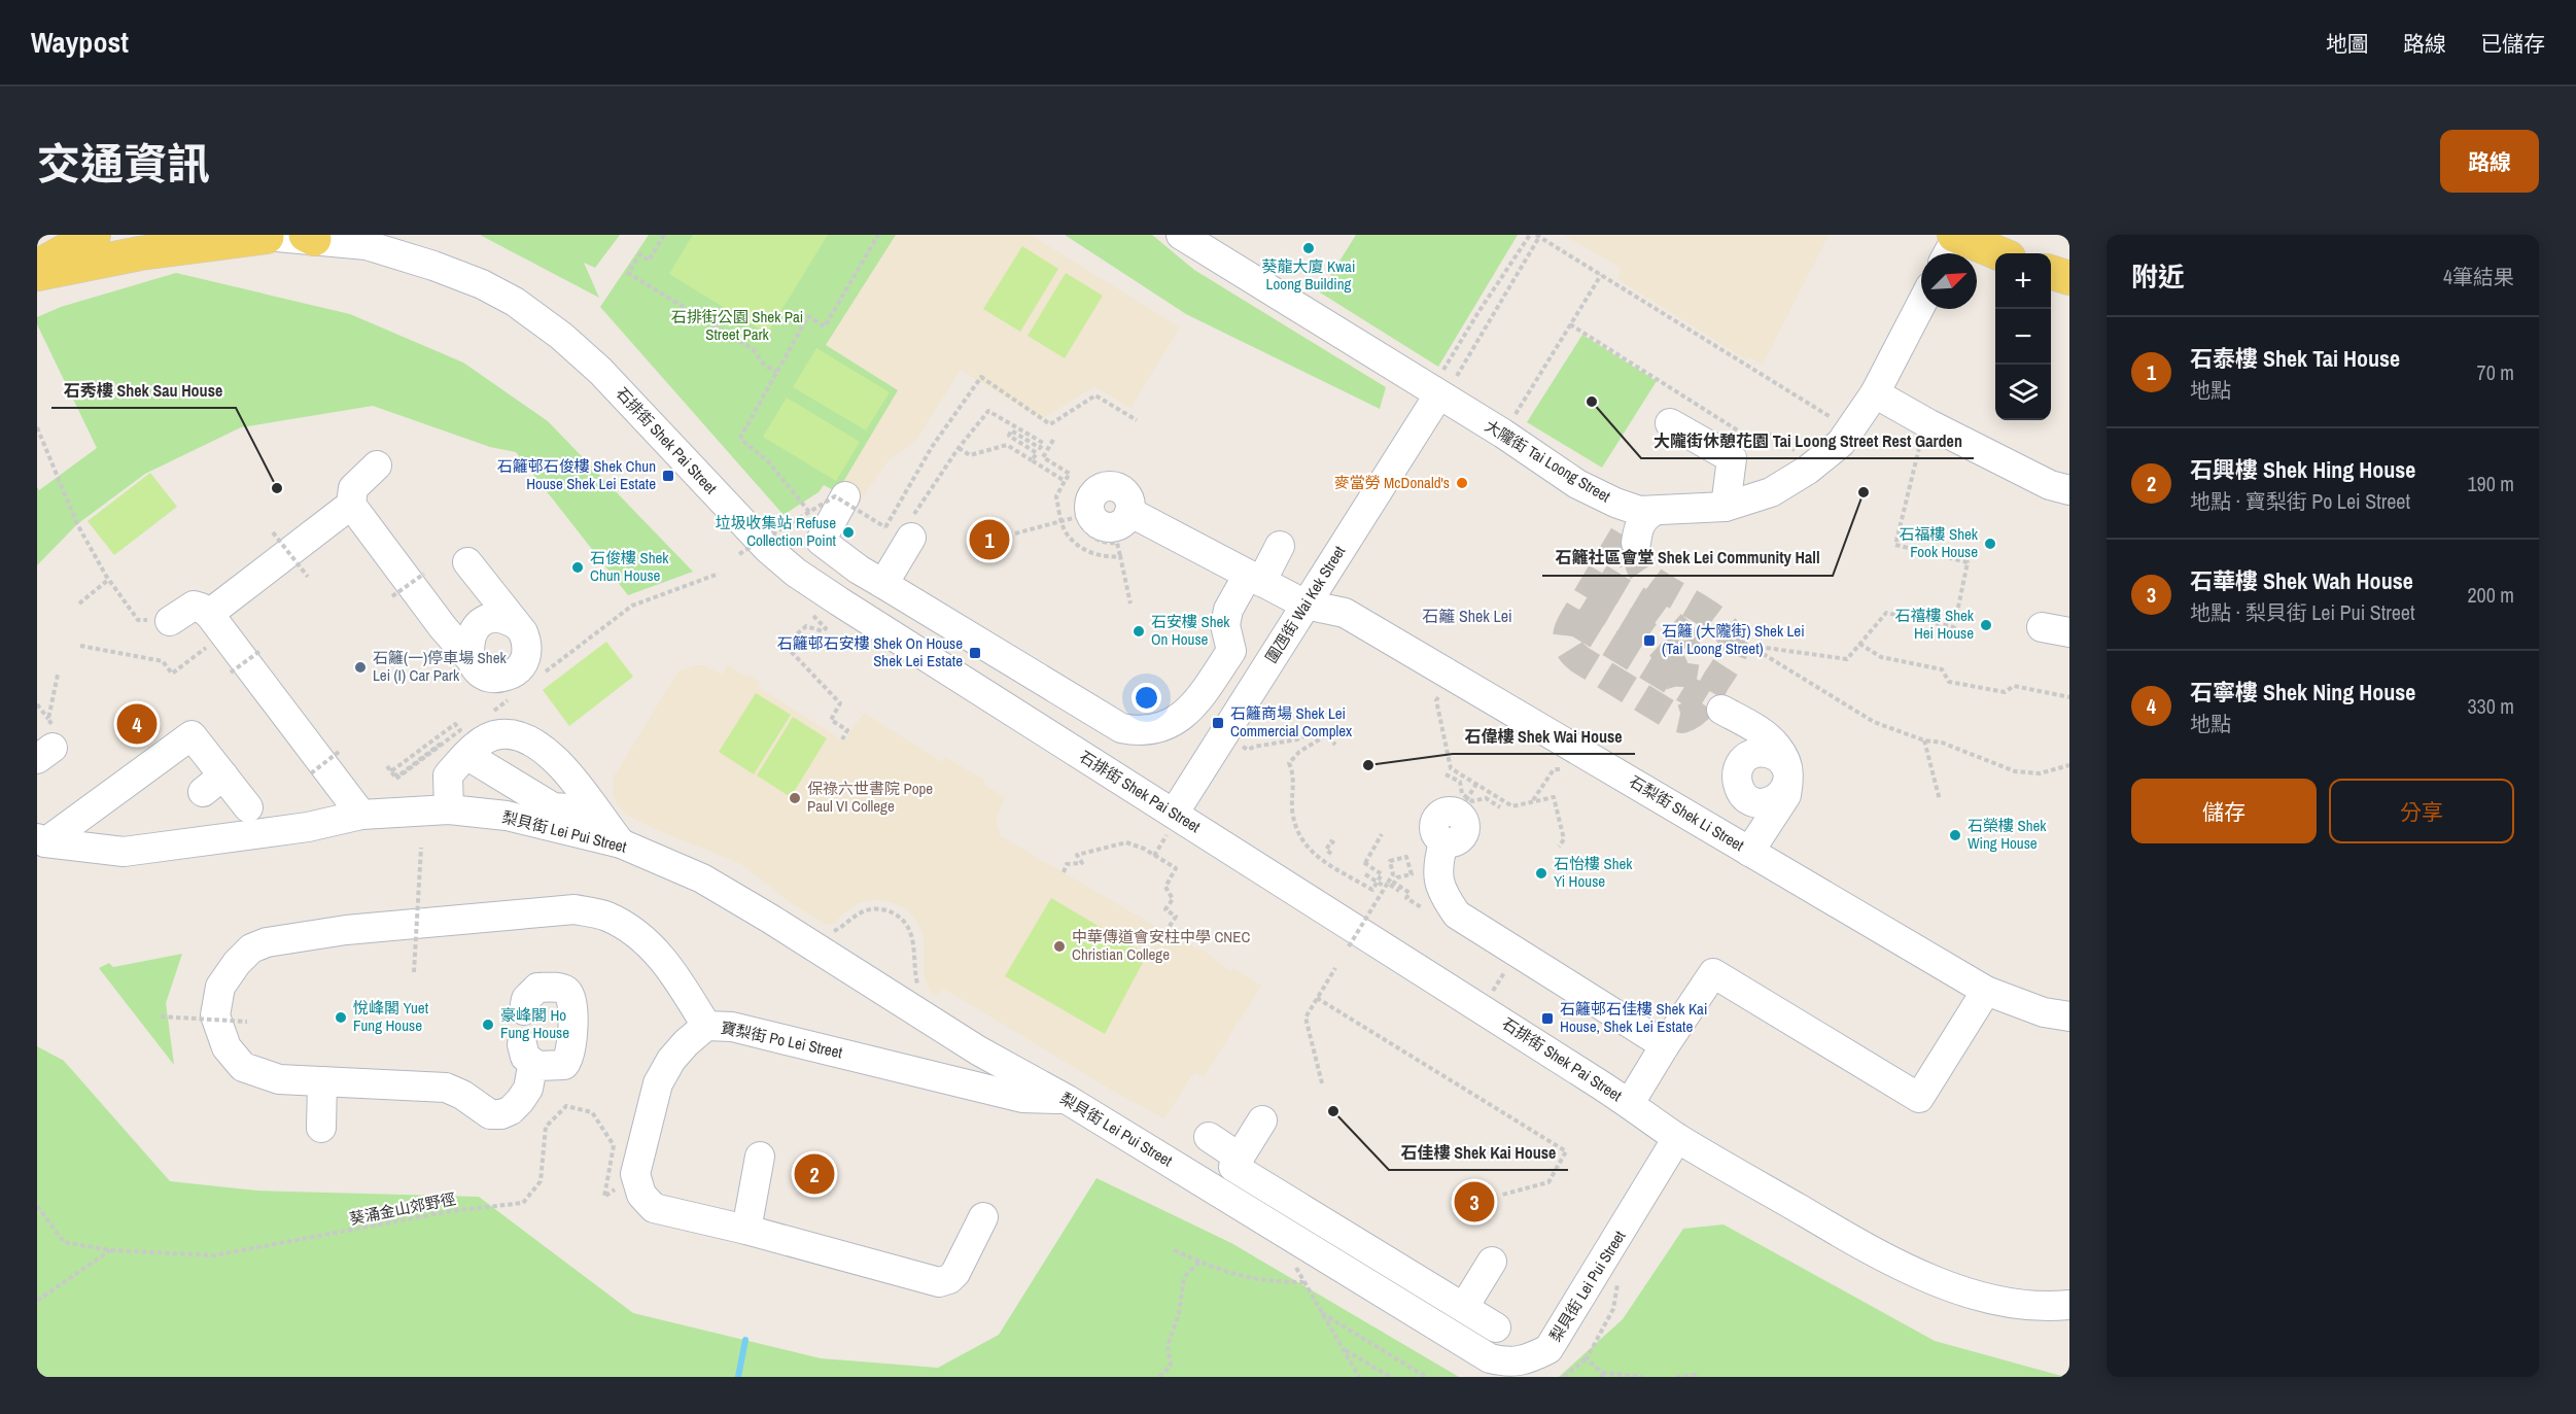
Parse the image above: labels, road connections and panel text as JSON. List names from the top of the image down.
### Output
{
  "streets": {
    "street": [
      "石排街 Shek Pai Street",
      "大隴街 Tai Loong Street",
      "圍乪街 Wai Kek Street",
      "石梨街 Shek Li Street",
      "梨貝街 Lei Pui Street",
      "寶梨街 Po Lei Street"
    ],
    "path": ["葵涌金山郊野徑"]
  },
  "crossings": [
    ["石排街 Shek Pai Street", "圍乪街 Wai Kek Street"],
    ["石排街 Shek Pai Street", "梨貝街 Lei Pui Street"],
    ["大隴街 Tai Loong Street", "圍乪街 Wai Kek Street"],
    ["圍乪街 Wai Kek Street", "石梨街 Shek Li Street"],
    ["梨貝街 Lei Pui Street", "寶梨街 Po Lei Street"],
    ["寶梨街 Po Lei Street", "葵涌金山郊野徑"]
  ],
  "districts": ["石籬 Shek Lei"],
  "parks": ["石排街公園 Shek Pai Street Park"],
  "places": {
    "other": [
      "葵龍大廈 Kwai Loong Building",
      "大隴街休憩花園 Tai Loong Street Rest Garden",
      "麥當勞 McDonald's",
      "石秀樓 Shek Sau House",
      "石籬社區會堂 Shek Lei Community Hall",
      "垃圾收集站 Refuse Collection Point",
      "石福樓 Shek Fook House",
      "石俊樓 Shek Chun House",
      "石禧樓 Shek Hei House",
      "石安樓 Shek On House",
      "石籬(一)停車場 Shek Lei (I) Car Park",
      "石偉樓 Shek Wai House",
      "保祿六世書院 Pope Paul VI College",
      "石榮樓 Shek Wing House",
      "石怡樓 Shek Yi House",
      "中華傳道會安柱中學 CNEC Christian College",
      "悅峰閣 Yuet Fung House",
      "豪峰閣 Ho Fung House",
      "石佳樓 Shek Kai House"
    ],
    "transit": [
      "石籬邨石俊樓 Shek Chun House Shek Lei Estate",
      "石籬 (大隴街) Shek Lei (Tai Loong Street)",
      "石籬邨石安樓 Shek On House Shek Lei Estate",
      "石籬商場 Shek Lei Commercial Complex",
      "石籬邨石佳樓 Shek Kai House, Shek Lei Estate"
    ]
  },
  "north": "top right",
  "page": {
    "header": "Waypost",
    "nav": ["地圖", "路線", "已儲存"],
    "title": "交通資訊",
    "buttons": [
      "路線",
      ["儲存", "分享"]
    ],
    "heading": ["附近", "4筆結果"],
    "map_buttons": ["+", "−"],
    "list": [
      {
        "mark": "1",
        "name": "石泰樓 Shek Tai House",
        "note": "地點",
        "value": "70 m"
      },
      {
        "mark": "2",
        "name": "石興樓 Shek Hing House",
        "note": "地點 · 寶梨街 Po Lei Street",
        "value": "190 m"
      },
      {
        "mark": "3",
        "name": "石華樓 Shek Wah House",
        "note": "地點 · 梨貝街 Lei Pui Street",
        "value": "200 m"
      },
      {
        "mark": "4",
        "name": "石寧樓 Shek Ning House",
        "note": "地點",
        "value": "330 m"
      }
    ],
    "pins": [
      "1",
      "4",
      "2",
      "3"
    ]
  }
}
